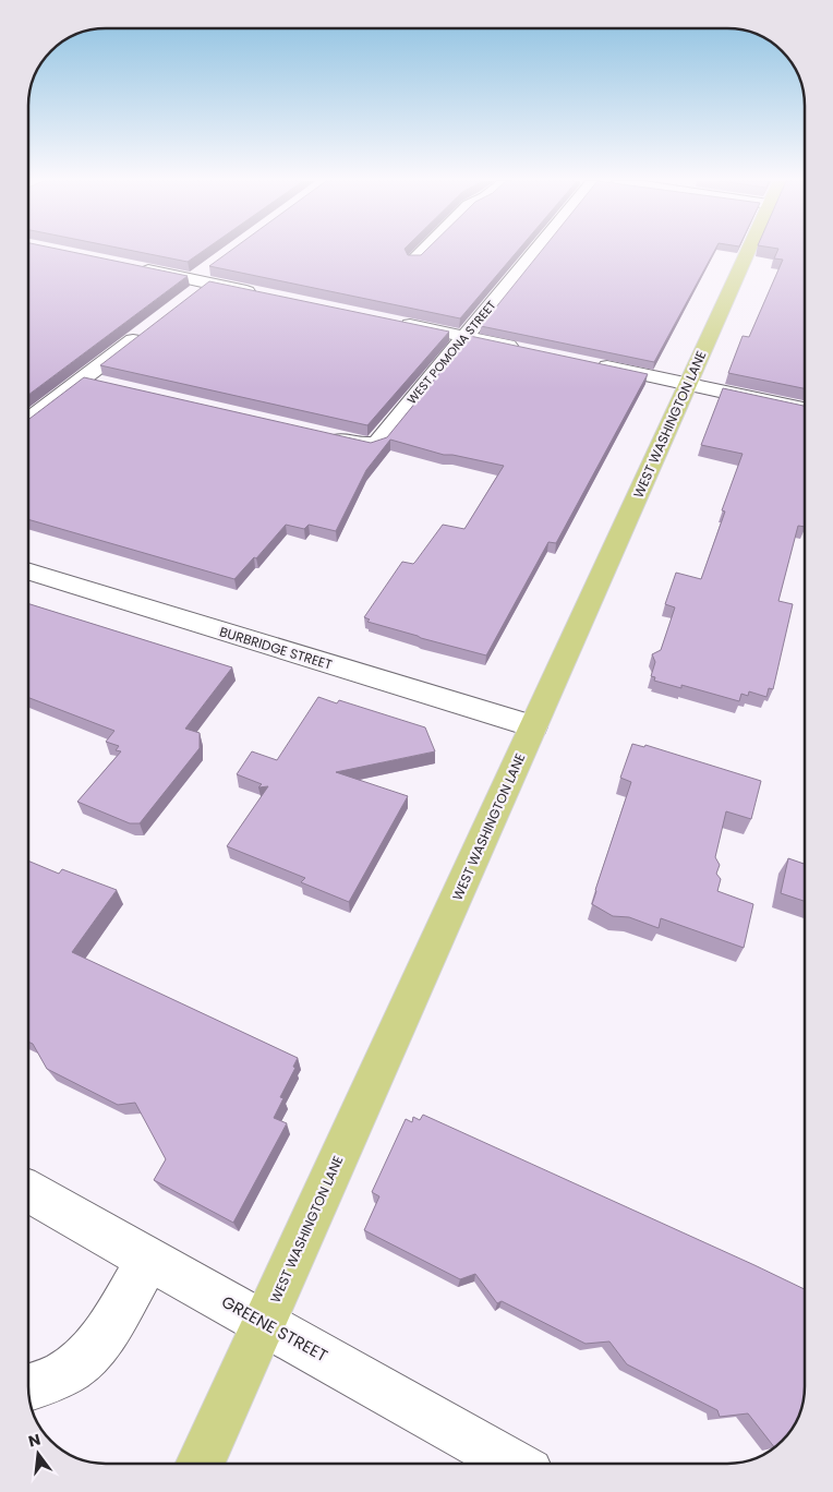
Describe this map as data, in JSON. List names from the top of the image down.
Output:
{
  "streets": {
    "main road": ["WEST WASHINGTON LANE"],
    "street": ["WEST POMONA STREET", "BURBRIDGE STREET", "GREENE STREET"]
  },
  "crossings": [
    ["WEST WASHINGTON LANE", "BURBRIDGE STREET"],
    ["WEST WASHINGTON LANE", "GREENE STREET"]
  ],
  "north": "top"
}
